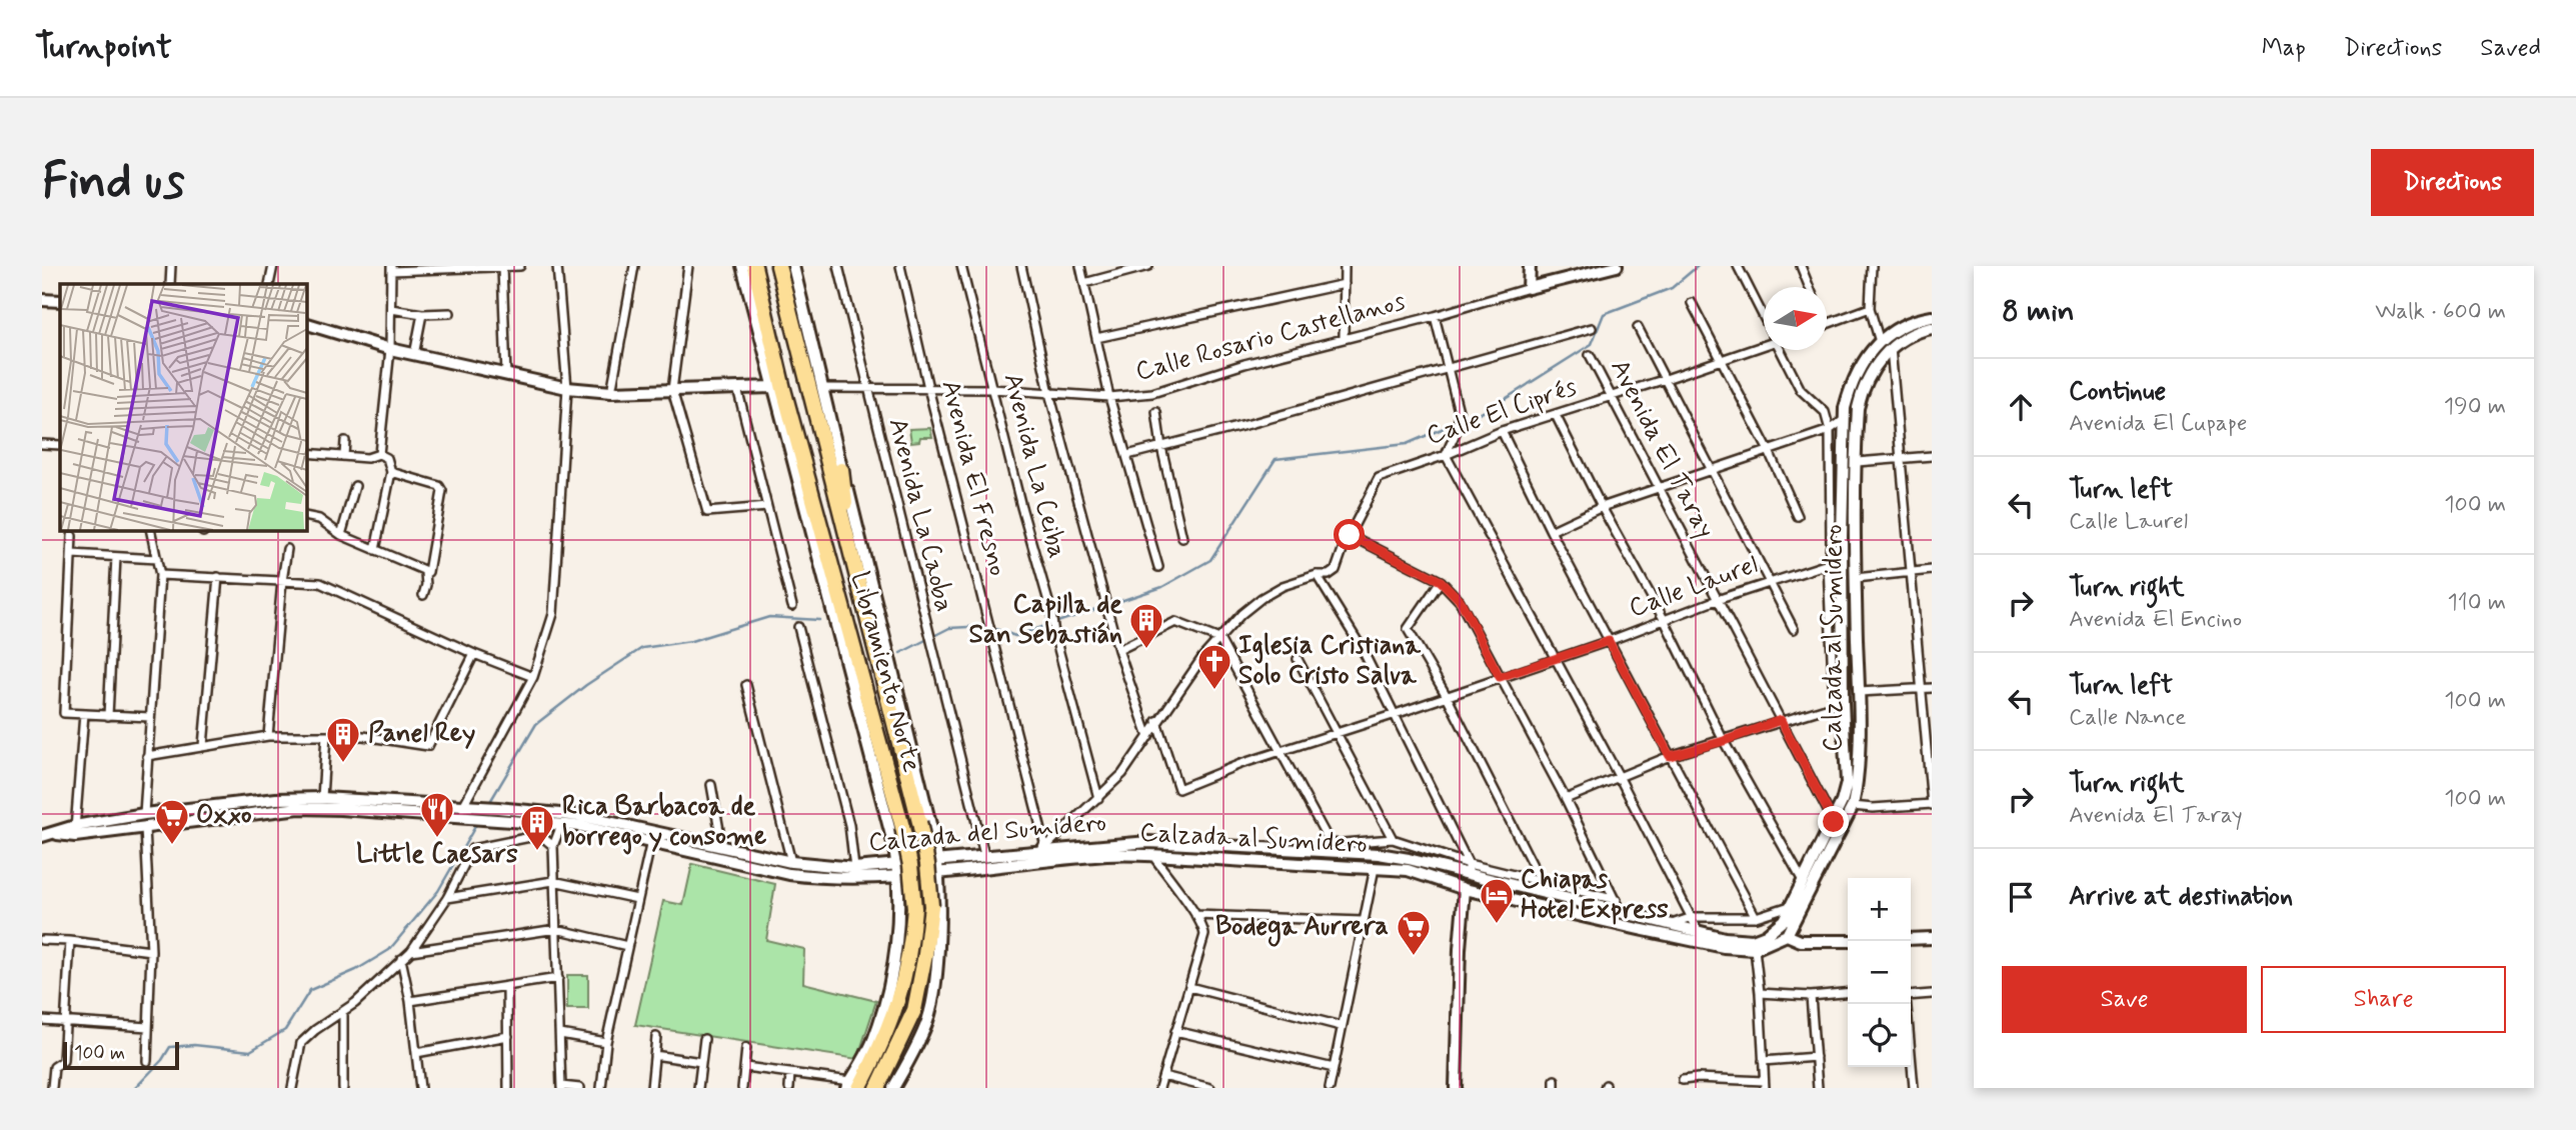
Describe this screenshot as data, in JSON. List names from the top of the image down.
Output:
{
  "streets": {
    "highway": ["Libramiento Norte"],
    "main road": ["Calzada al Sumidero", "Calzada del Sumidero"],
    "street": [
      "Calle Rosario Castellanos",
      "Calle El Ciprés",
      "Avenida El Taray",
      "Avenida La Ceiba",
      "Avenida El Fresno",
      "Avenida La Caoba",
      "Calle Laurel"
    ]
  },
  "crossings": [
    ["Calle Rosario Castellanos", "Avenida La Ceiba"],
    ["Calle Rosario Castellanos", "Avenida El Fresno"],
    ["Calle Rosario Castellanos", "Avenida La Caoba"],
    ["Calle El Ciprés", "Avenida El Taray"],
    ["Avenida El Taray", "Calle Laurel"],
    ["Avenida El Taray", "Calzada del Sumidero"],
    ["Avenida El Fresno", "Calzada al Sumidero"],
    ["Avenida El Fresno", "Calzada del Sumidero"],
    ["Avenida La Caoba", "Calzada del Sumidero"],
    ["Calzada al Sumidero", "Calzada del Sumidero"],
    ["Libramiento Norte", "Calzada del Sumidero"]
  ],
  "places": {
    "building": ["Capilla de San Sebastián", "Panel Rey", "Rica Barbacoa de borrego y consome"],
    "church": ["Iglesia Cristiana Solo Cristo Salva"],
    "restaurant": ["Little Caesars"],
    "supermarket": ["Oxxo", "Bodega Aurrera"],
    "hotel": ["Chiapas Hotel Express"]
  },
  "scale_bar": "100 m",
  "north": "right",
  "page": {
    "header": "Turnpoint",
    "nav": ["Map", "Directions", "Saved"],
    "buttons": [
      "Directions",
      ["Save", "Share"]
    ],
    "title": "Find us",
    "heading": ["8 min", "Walk · 600 m"],
    "list": [
      ["Continue", "Avenida El Cupape", "190 m"],
      ["Turn left", "Calle Laurel", "100 m"],
      ["Turn right", "Avenida El Encino", "110 m"],
      ["Turn left", "Calle Nance", "100 m"],
      ["Turn right", "Avenida El Taray", "100 m"],
      "Arrive at destination"
    ],
    "map_buttons": ["+", "−"],
    "scale": "100 m"
  }
}
